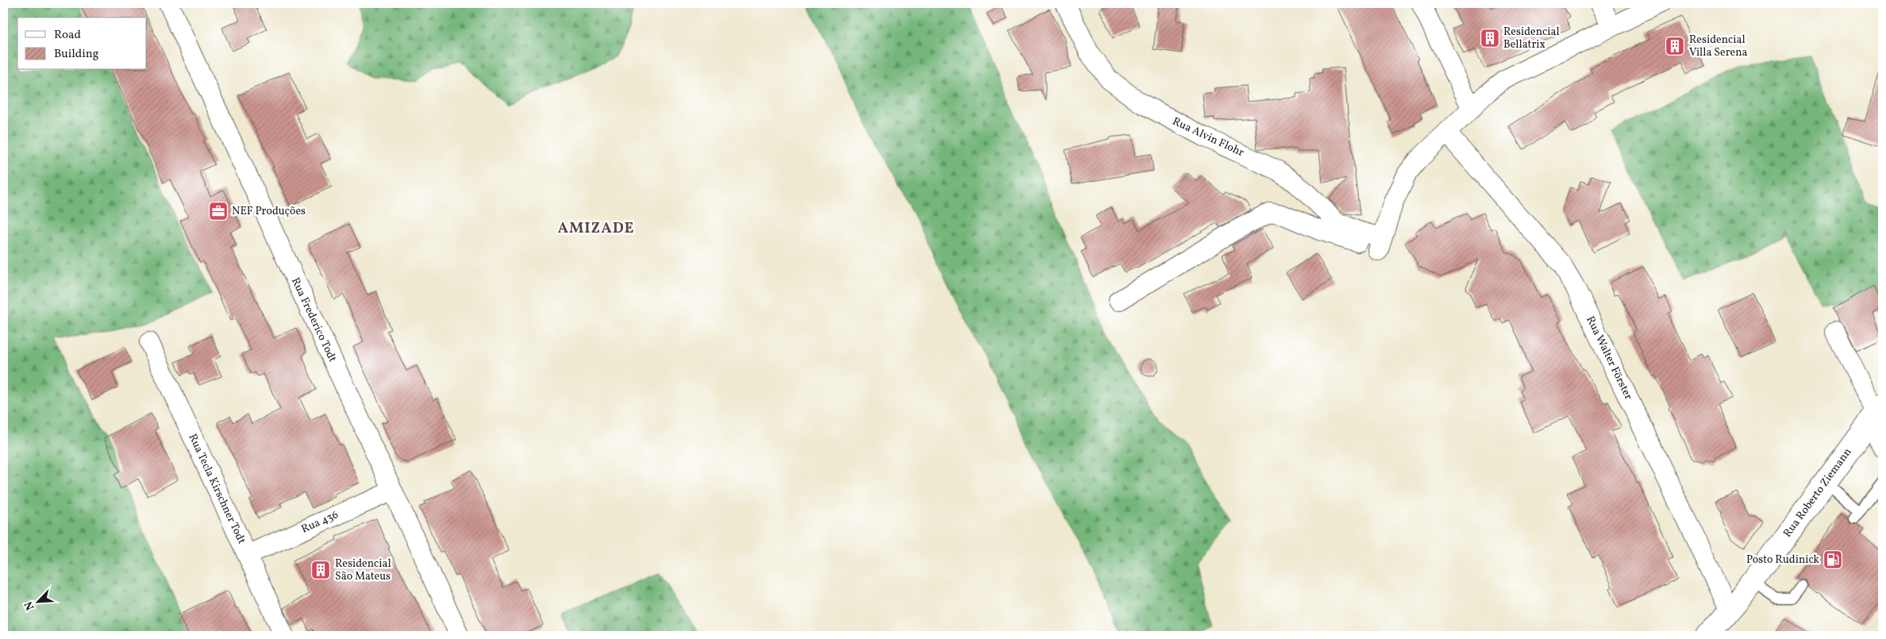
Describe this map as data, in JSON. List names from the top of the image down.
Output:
{
  "streets": {
    "main road": ["Rua Roberto Ziemann"],
    "street": [
      "Rua Alvin Flohr",
      "Rua Frederico Todt",
      "Rua Walter Förster",
      "Rua Tecla Kirschner Todt",
      "Rua 436"
    ]
  },
  "crossings": [
    ["Rua Frederico Todt", "Rua 436"],
    ["Rua Walter Förster", "Rua Roberto Ziemann"],
    ["Rua Tecla Kirschner Todt", "Rua 436"]
  ],
  "districts": ["AMIZADE"],
  "places": {
    "building": ["Residencial Bellatrix", "Residencial Villa Serena", "Residencial São Mateus"],
    "office": ["NEF Produções"],
    "fuel station": ["Posto Rudinick"]
  },
  "legend": ["Road", "Building"],
  "north": "bottom left"
}
